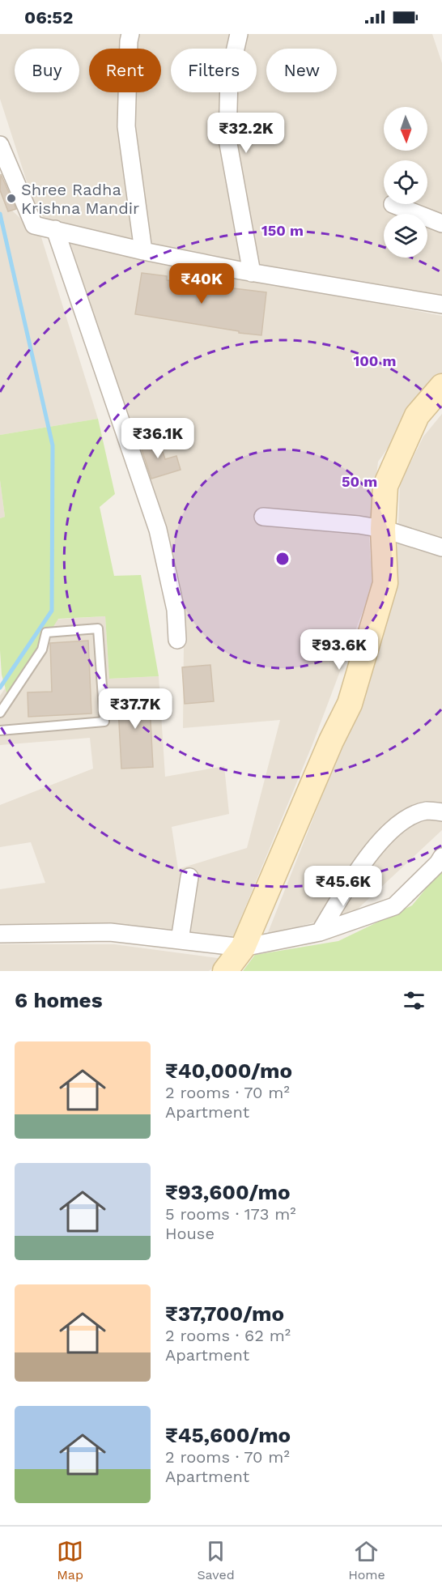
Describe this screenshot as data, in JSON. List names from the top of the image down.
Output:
{
  "places": ["Shree Radha Krishna Mandir"],
  "north": "bottom",
  "page": {
    "status": "06:52",
    "chip": [
      "Buy",
      "Rent",
      "Filters",
      "New"
    ],
    "price": [
      "₹32.2K",
      "₹40K",
      "₹36.1K",
      "₹93.6K",
      "₹37.7K",
      "₹45.6K"
    ],
    "heading": "6 homes",
    "list": [
      {
        "name": "₹40,000/mo",
        "note": "2 rooms · 70 m² · Apartment"
      },
      {
        "name": "₹93,600/mo",
        "note": "5 rooms · 173 m² · House"
      },
      {
        "name": "₹37,700/mo",
        "note": "2 rooms · 62 m² · Apartment"
      },
      {
        "name": "₹45,600/mo",
        "note": "2 rooms · 70 m² · Apartment"
      }
    ],
    "tabs": ["Map", "Saved", "Home"]
  },
  "rings": ["150 m", "100 m", "50 m"]
}
